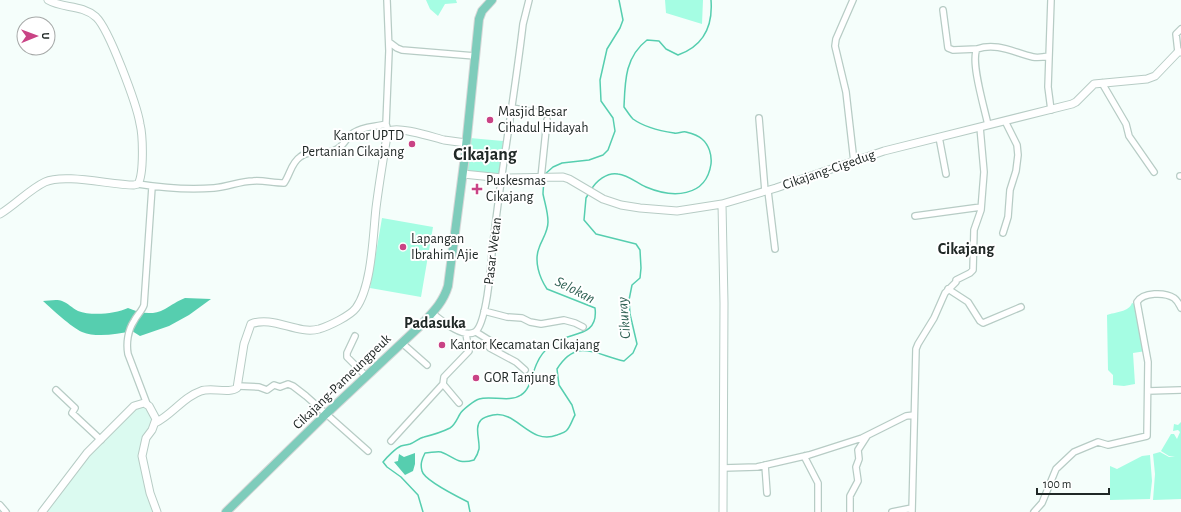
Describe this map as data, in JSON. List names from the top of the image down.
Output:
{
  "streets": {
    "main road": ["Cikajang-Pameungpeuk"],
    "street": ["Cikajang-Cigedug", "Pasar Wetan"]
  },
  "crossings": [
    ["Cikajang-Cigedug", "Pasar Wetan"],
    ["Cikajang-Cigedug", "Cikajang-Pameungpeuk"]
  ],
  "districts": ["Cikajang", "Cikajang", "Padasuka"],
  "water": ["Selokan", "Cikuray"],
  "places": {
    "other": [
      "Masjid Besar Cihadul Hidayah",
      "Kantor UPTD Pertanian Cikajang",
      "Lapangan Ibrahim Ajie",
      "Kantor Kecamatan Cikajang",
      "GOR Tanjung"
    ],
    "health": ["Puskesmas Cikajang"]
  },
  "scale_bar": "100 m",
  "north": "right"
}
